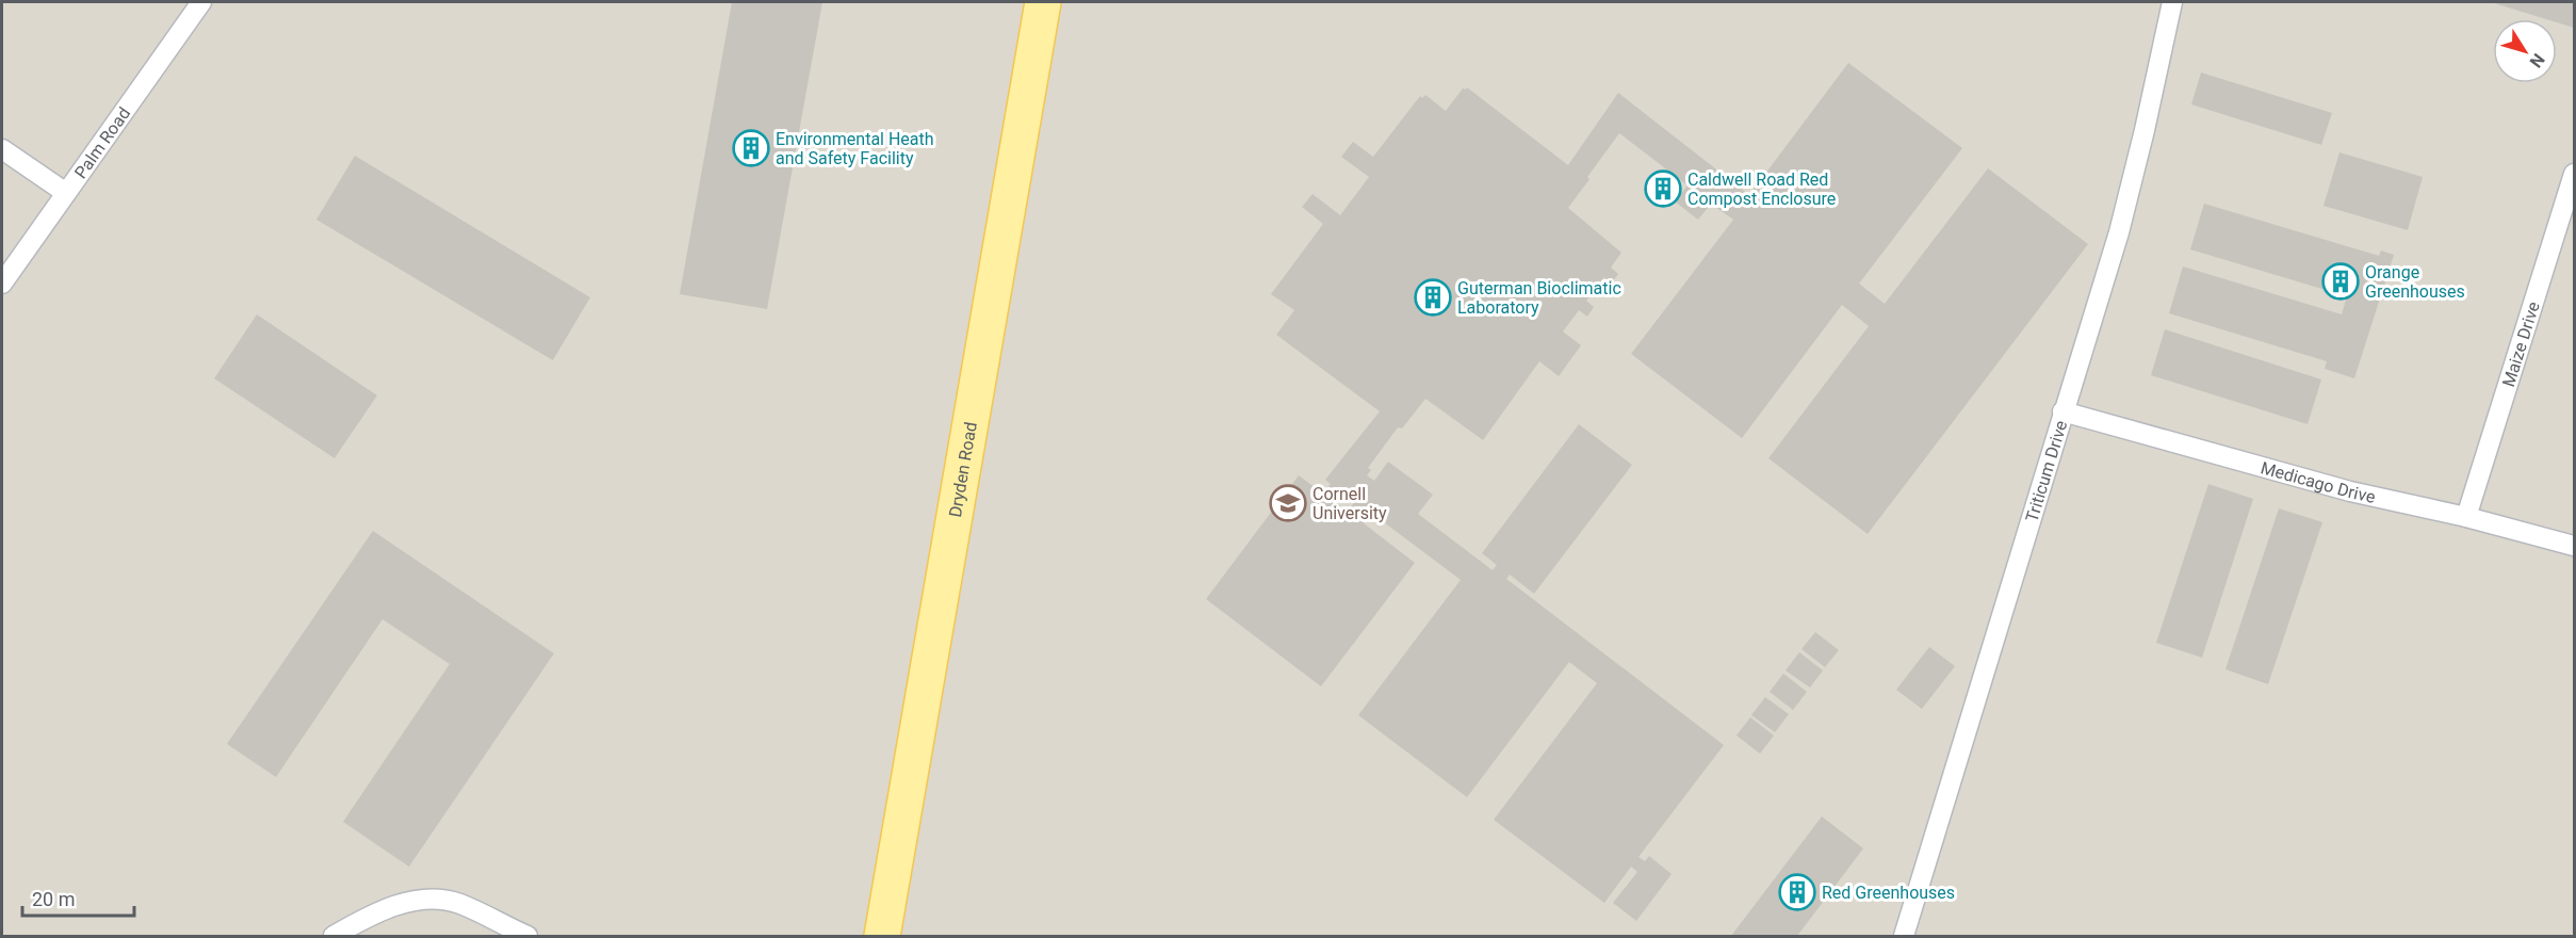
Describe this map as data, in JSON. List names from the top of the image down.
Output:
{
  "streets": {
    "main road": ["Dryden Road"],
    "lane": [
      "Palm Road",
      "Maize Drive",
      "Triticum Drive",
      "Medicago Drive"
    ]
  },
  "crossings": [
    ["Maize Drive", "Medicago Drive"],
    ["Triticum Drive", "Medicago Drive"]
  ],
  "places": {
    "building": [
      "Environmental Heath and Safety Facility",
      "Caldwell Road Red Compost Enclosure",
      "Orange Greenhouses",
      "Guterman Bioclimatic Laboratory",
      "Red Greenhouses"
    ],
    "school or university": ["Cornell University"]
  },
  "scale_bar": "20 m",
  "north": "bottom right"
}
